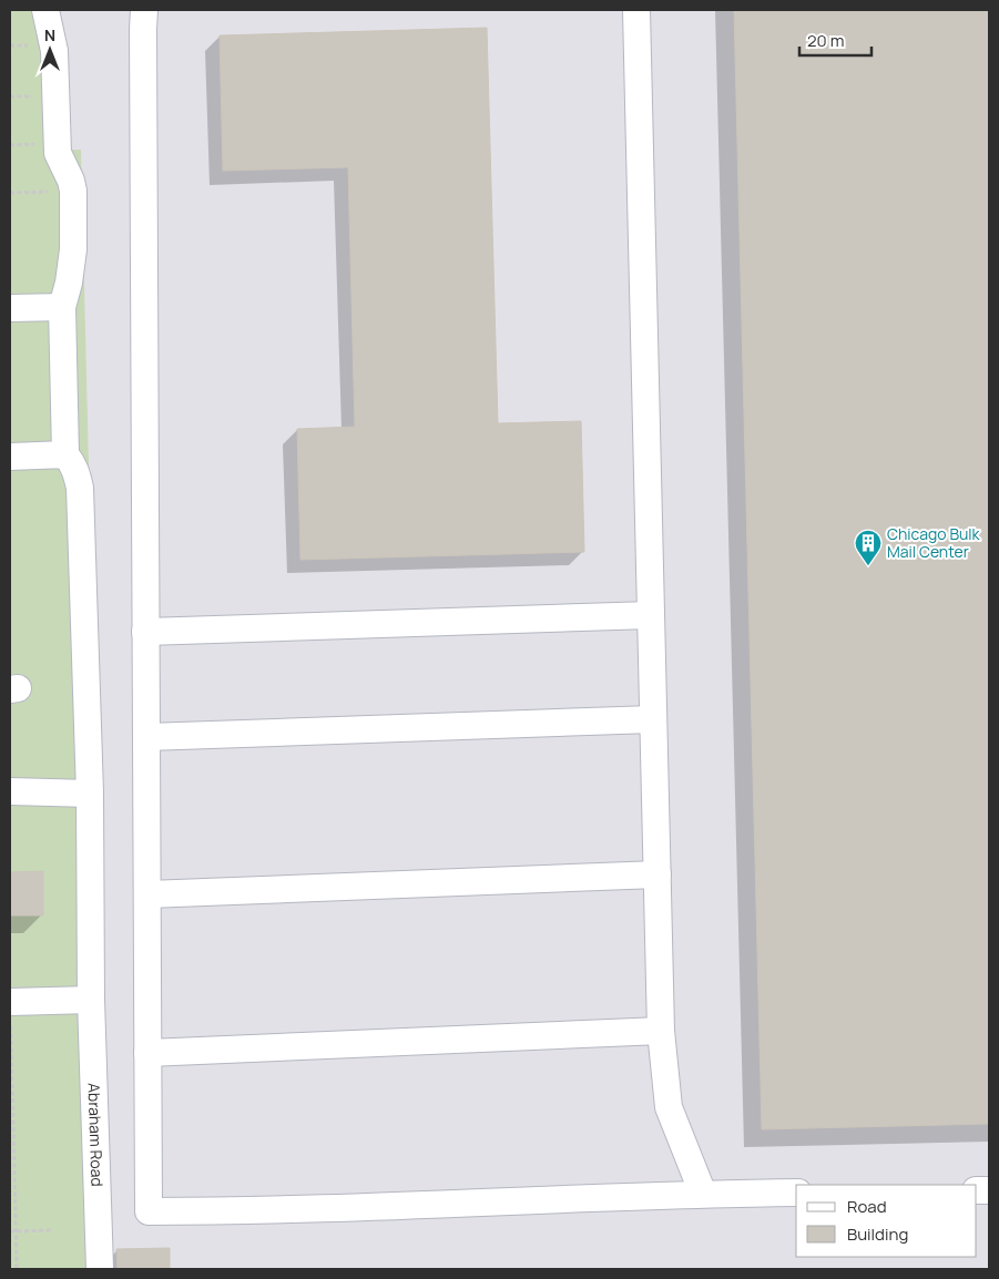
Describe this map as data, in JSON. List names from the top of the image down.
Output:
{
  "streets": {
    "lane": ["Abraham Road"]
  },
  "places": {
    "building": ["Chicago Bulk Mail Center"]
  },
  "legend": ["Road", "Building"],
  "scale_bar": "20 m",
  "north": "top"
}
